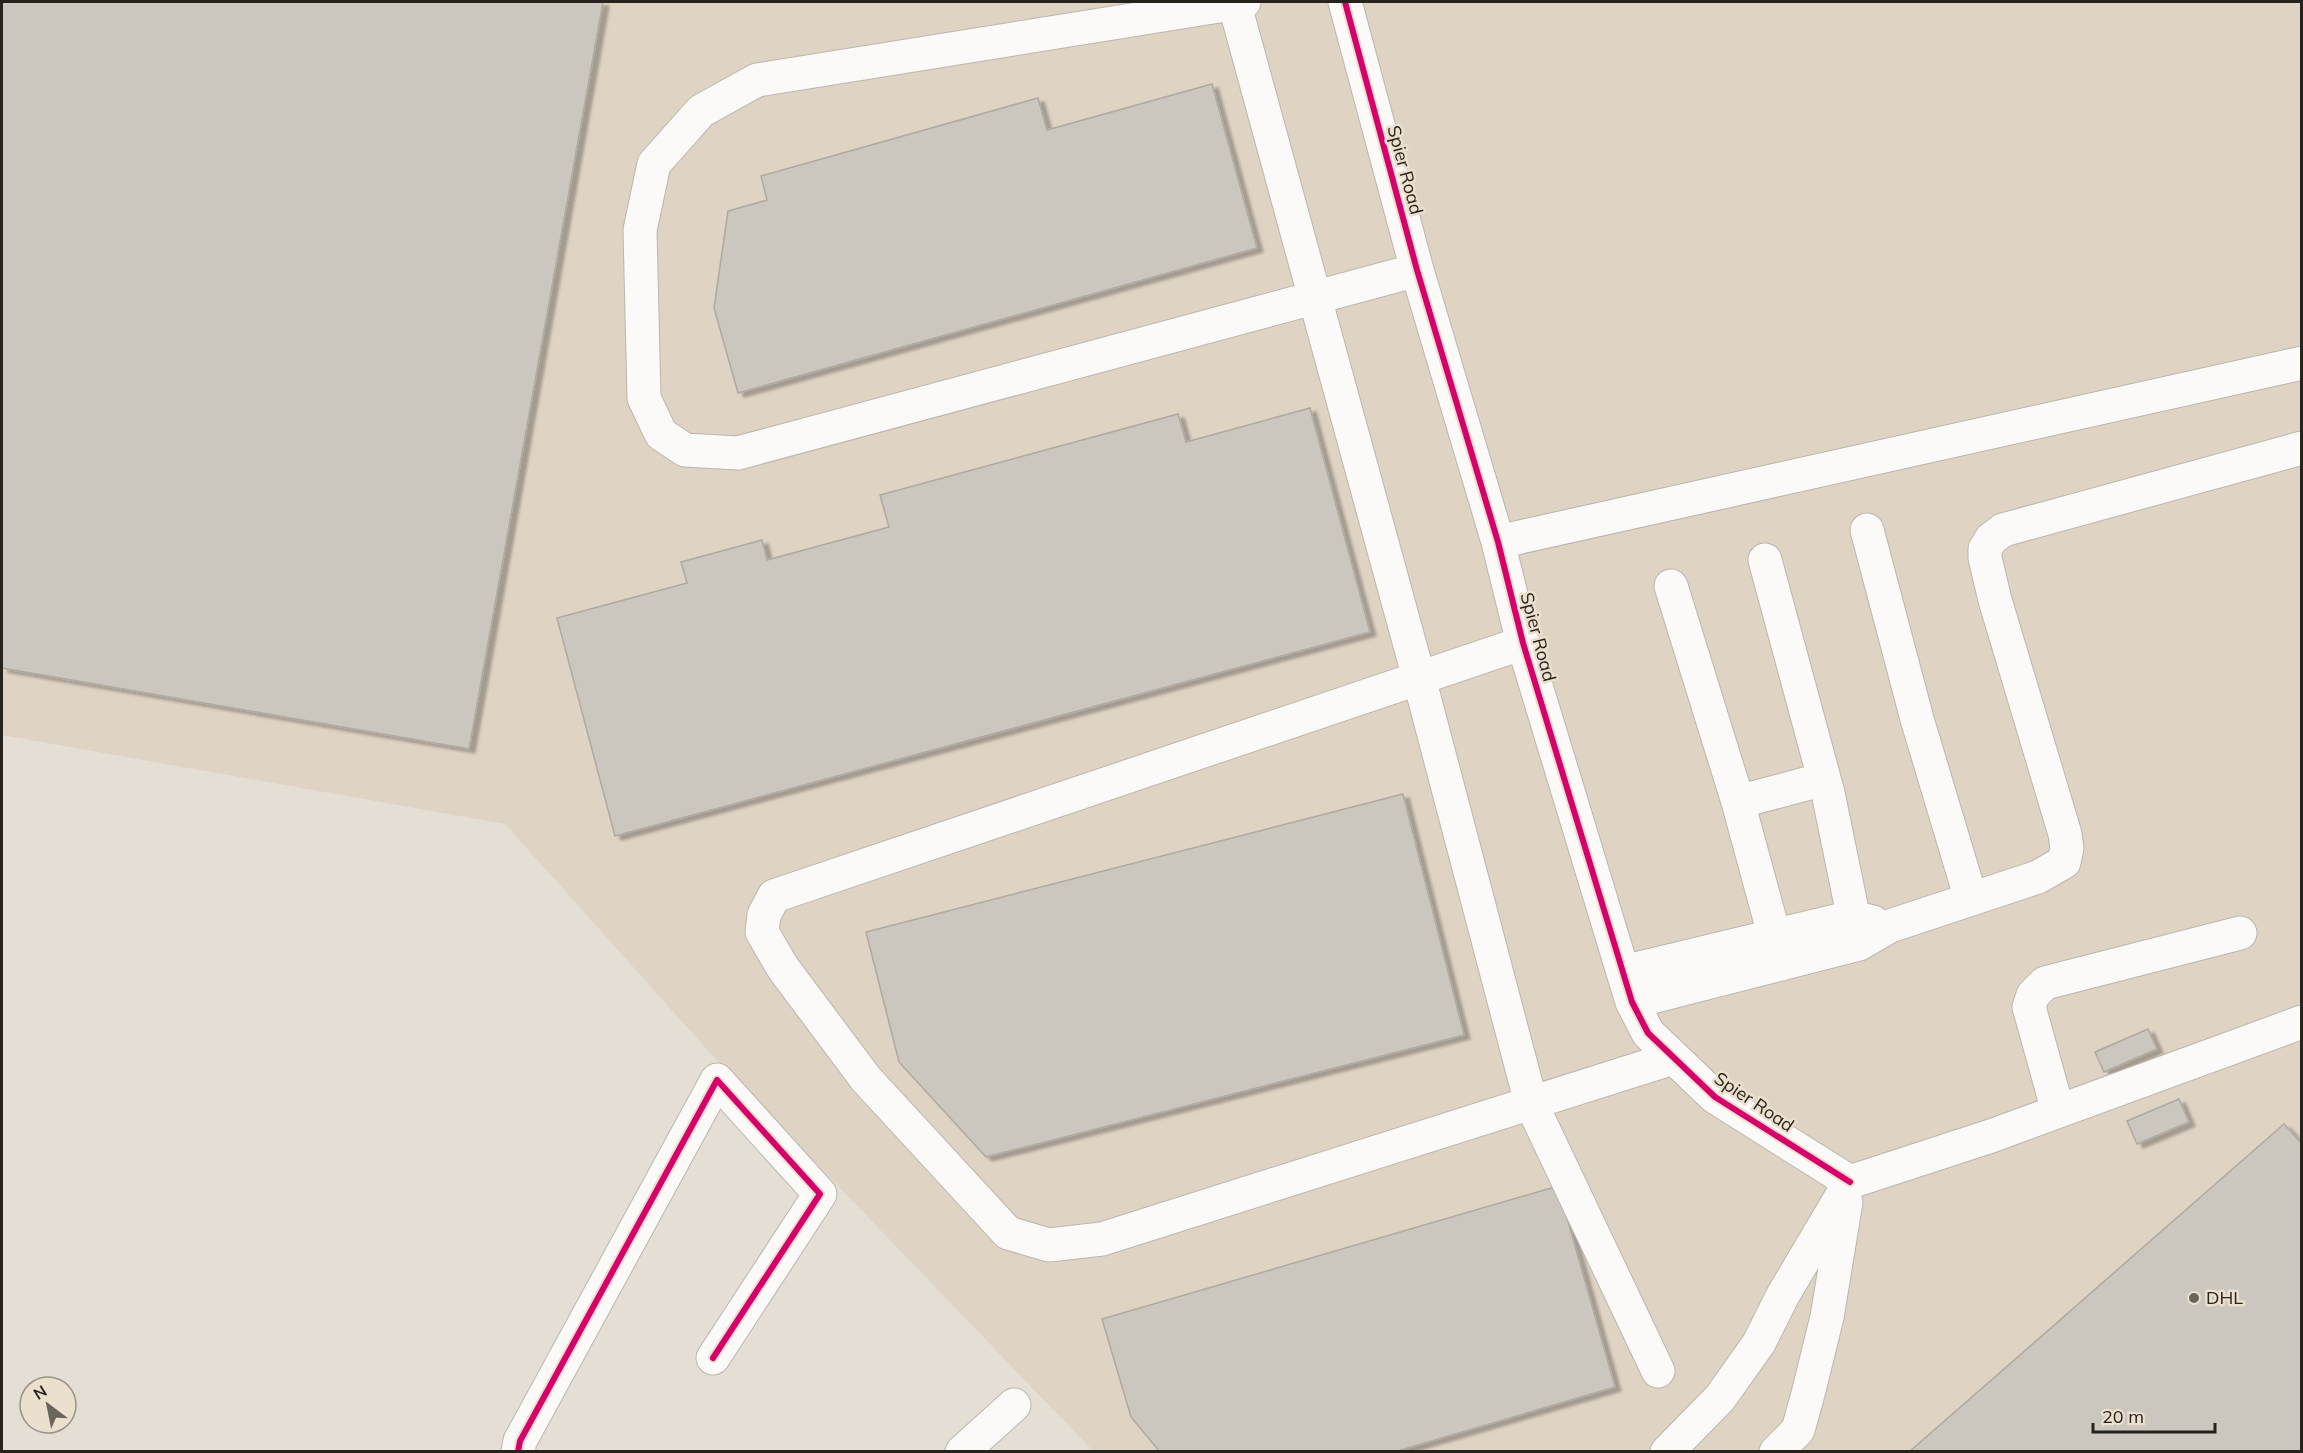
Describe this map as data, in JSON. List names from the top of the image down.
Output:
{
  "streets": {
    "street": ["Spier Road"]
  },
  "places": ["DHL"],
  "scale_bar": "20 m",
  "north": "top left"
}
